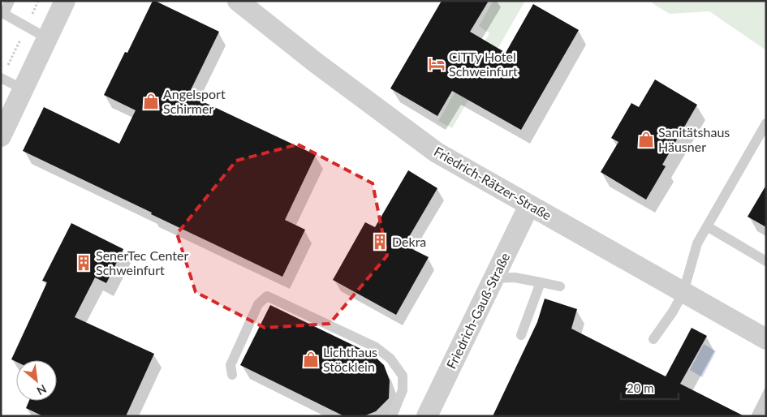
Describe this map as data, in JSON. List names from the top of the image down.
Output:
{
  "streets": {
    "street": ["Friedrich-Rätzer-Straße", "Friedrich-Gauß-Straße"]
  },
  "crossings": [
    ["Friedrich-Rätzer-Straße", "Friedrich-Gauß-Straße"]
  ],
  "places": {
    "hotel": ["CiTTy Hotel Schweinfurt"],
    "shop": ["Angelsport Schirmer", "Sanitätshaus Häusner", "Lichthaus Stöcklein"],
    "building": ["Dekra", "SenerTec Center Schweinfurt"]
  },
  "scale_bar": "20 m",
  "north": "bottom right"
}
